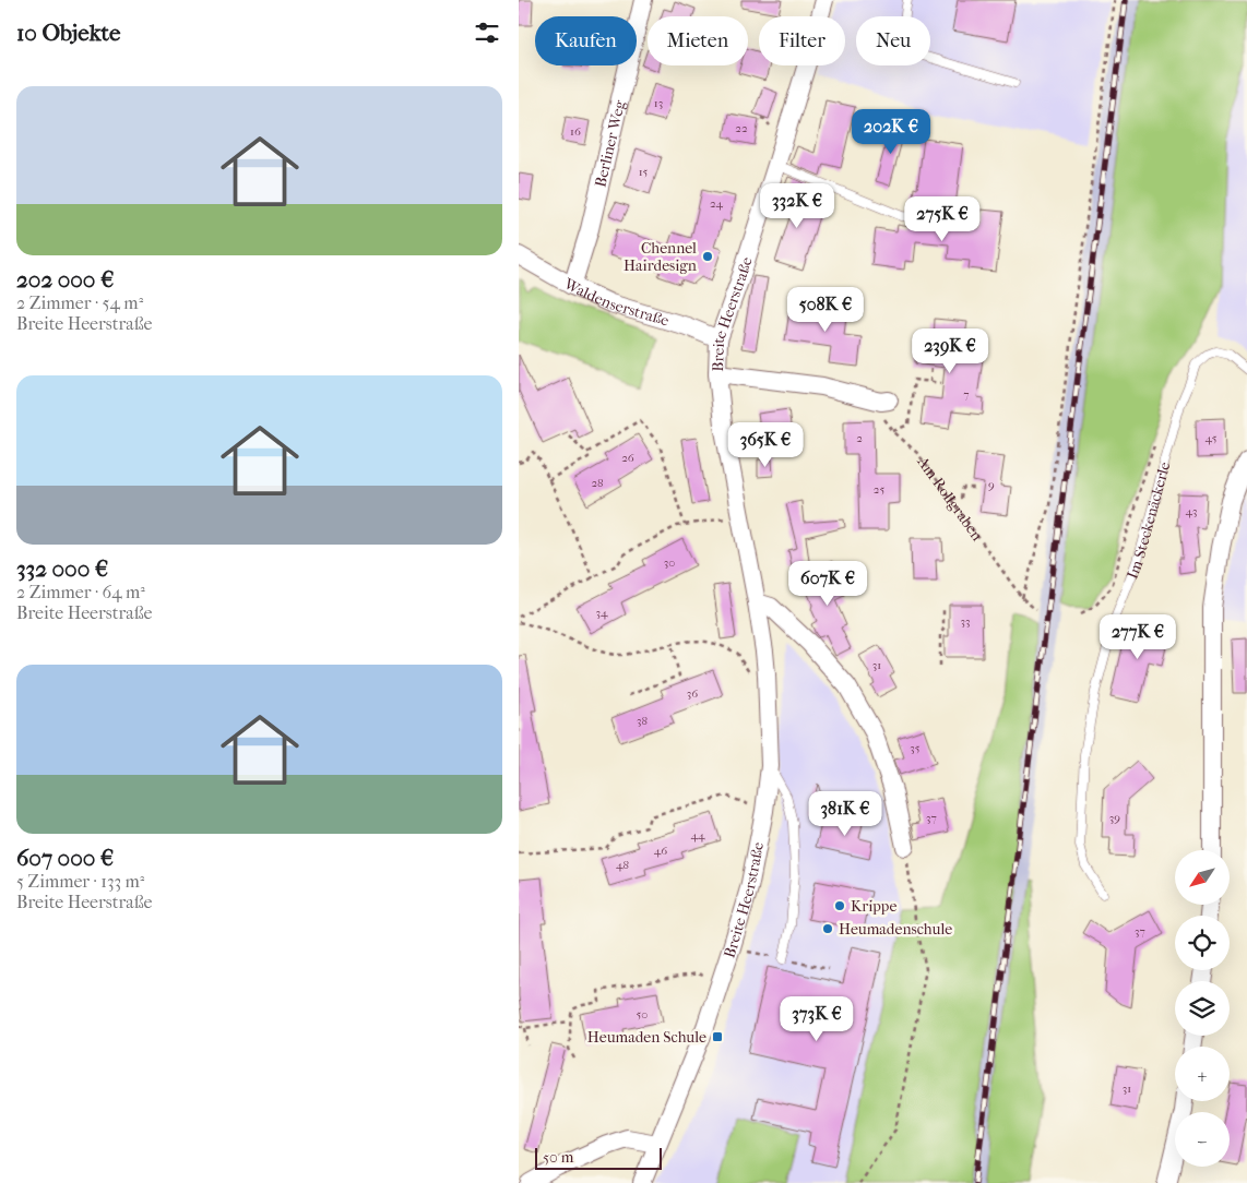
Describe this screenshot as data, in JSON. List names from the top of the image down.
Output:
{
  "streets": {
    "street": ["Berliner Weg", "Waldenserstraße", "Breite Heerstraße"],
    "lane": ["Im Steckenäckerle"],
    "path": ["Am Rollgraben"]
  },
  "crossings": [
    ["Berliner Weg", "Waldenserstraße"],
    ["Waldenserstraße", "Breite Heerstraße"]
  ],
  "places": {
    "other": ["Chennel Hairdesign", "Krippe", "Heumadenschule"],
    "transit": ["Heumaden Schule"]
  },
  "house_numbers": [
    "13",
    "22",
    "16",
    "15",
    "24",
    "7",
    "2",
    "45",
    "26",
    "28",
    "9",
    "25",
    "43",
    "30",
    "34",
    "33",
    "31",
    "36",
    "38",
    "35",
    "37",
    "39",
    "44",
    "46",
    "48",
    "37",
    "50",
    "31"
  ],
  "scale_bar": "50 m",
  "north": "bottom left",
  "page": {
    "heading": "10 Objekte",
    "chip": [
      "Kaufen",
      "Mieten",
      "Filter",
      "Neu"
    ],
    "list": [
      {
        "name": "202 000 €",
        "note": "2 Zimmer · 54 m² · Breite Heerstraße"
      },
      {
        "name": "332 000 €",
        "note": "2 Zimmer · 64 m² · Breite Heerstraße"
      },
      {
        "name": "607 000 €",
        "note": "5 Zimmer · 133 m² · Breite Heerstraße"
      }
    ],
    "price": [
      "202K €",
      "332K €",
      "275K €",
      "508K €",
      "239K €",
      "365K €",
      "607K €",
      "277K €",
      "381K €",
      "373K €"
    ],
    "map_buttons": ["+", "−"],
    "scale": "50 m"
  }
}
